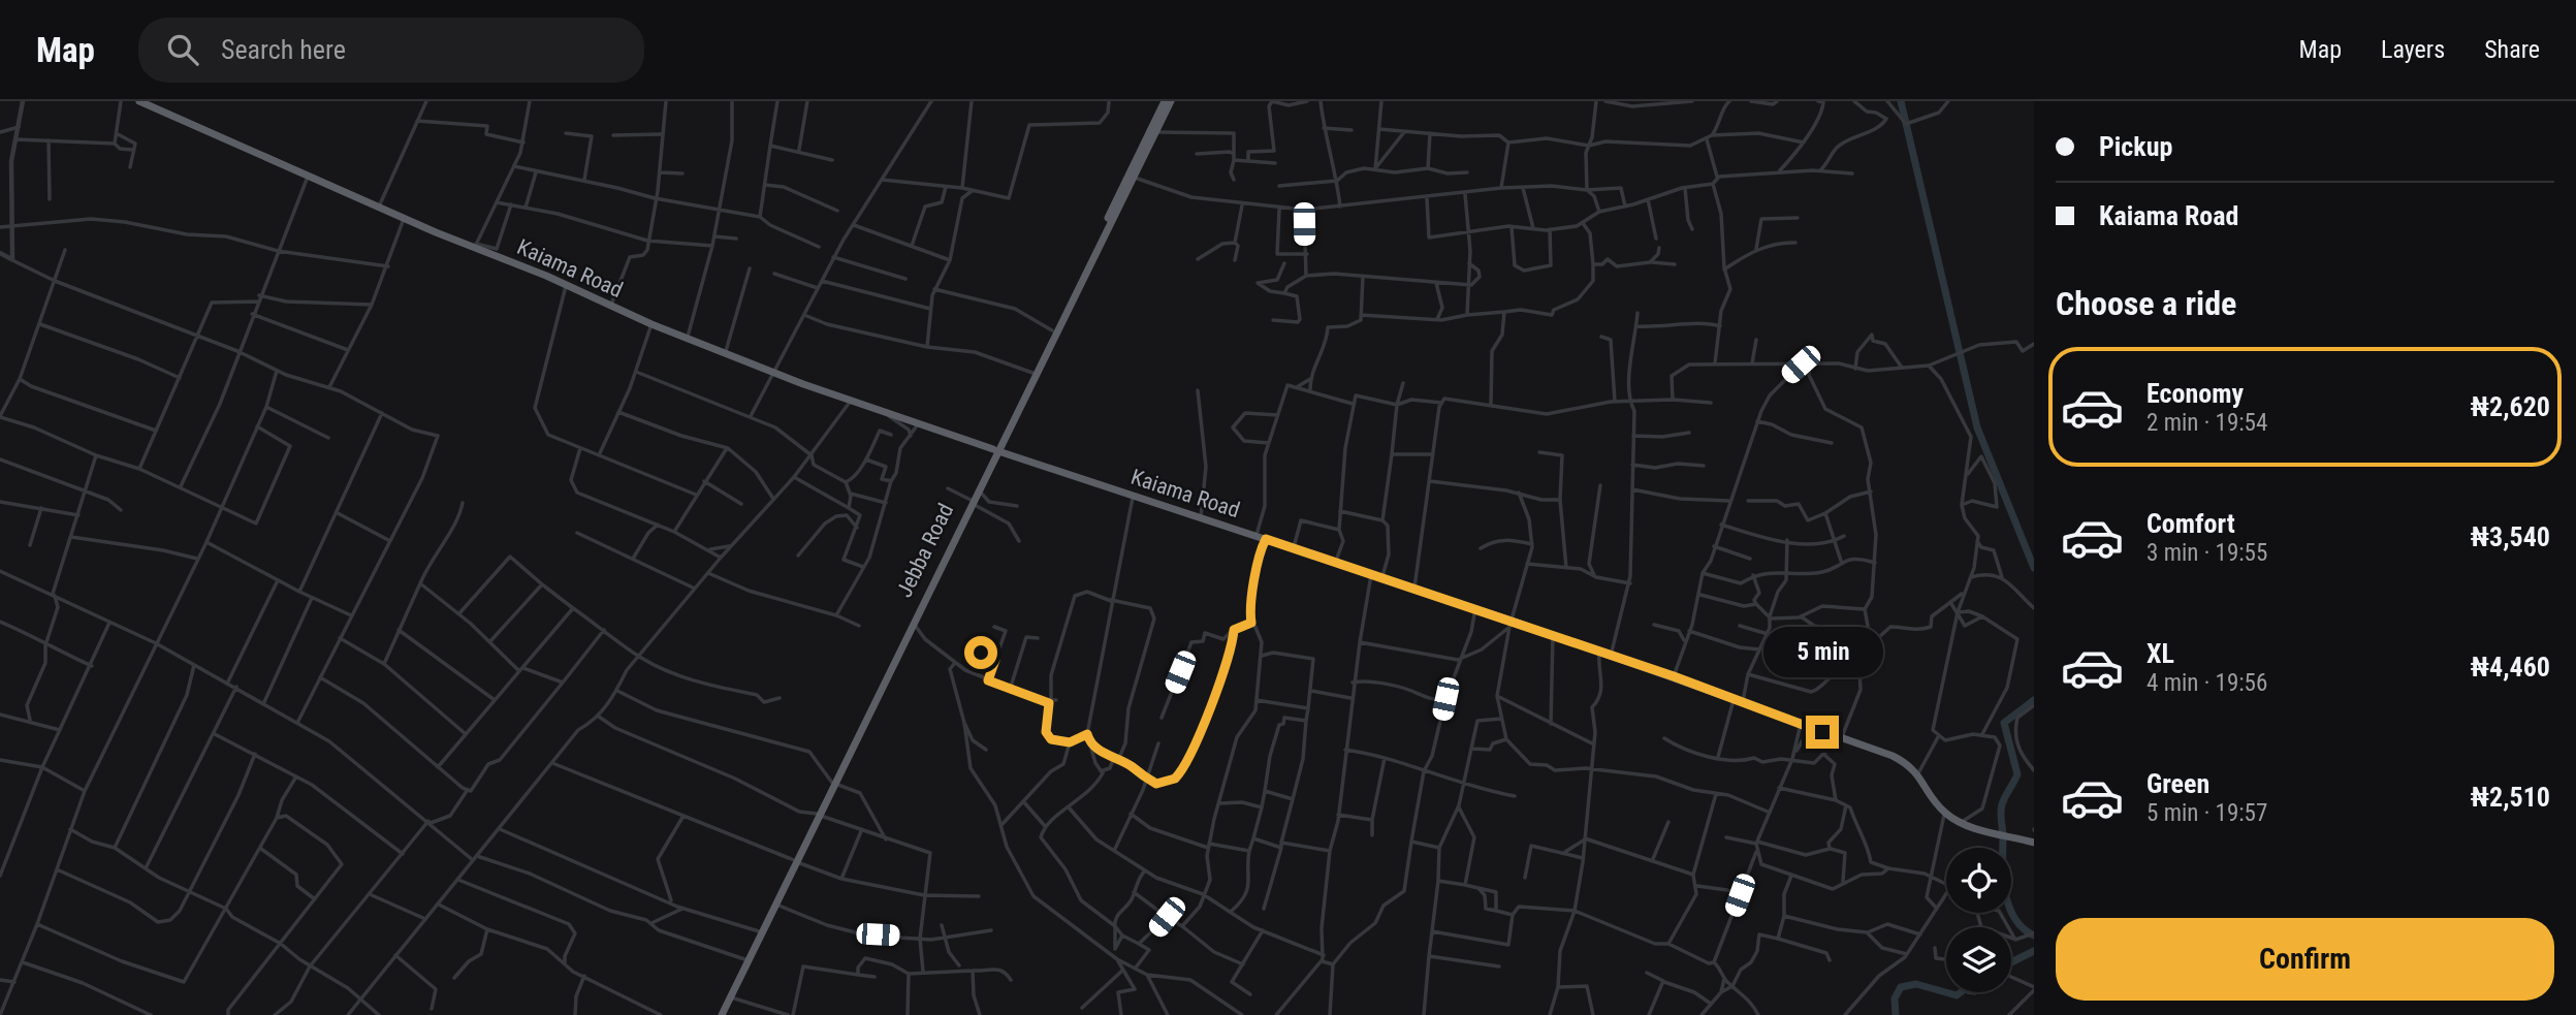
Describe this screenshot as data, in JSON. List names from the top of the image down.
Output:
{
  "streets": {
    "highway": ["Kaiama Road", "Jebba Road"]
  },
  "crossings": [
    ["Kaiama Road", "Jebba Road"]
  ],
  "page": {
    "header": "Map",
    "search": "Search here",
    "nav": ["Map", "Layers", "Share"],
    "banner": ["Pickup", "Kaiama Road"],
    "heading": "Choose a ride",
    "list": [
      {
        "name": "Economy",
        "note": "2 min · 19:54",
        "value": "₦2,620"
      },
      {
        "name": "Comfort",
        "note": "3 min · 19:55",
        "value": "₦3,540"
      },
      {
        "name": "XL",
        "note": "4 min · 19:56",
        "value": "₦4,460"
      },
      {
        "name": "Green",
        "note": "5 min · 19:57",
        "value": "₦2,510"
      }
    ],
    "bubble": "5 min",
    "buttons": "Confirm"
  }
}
